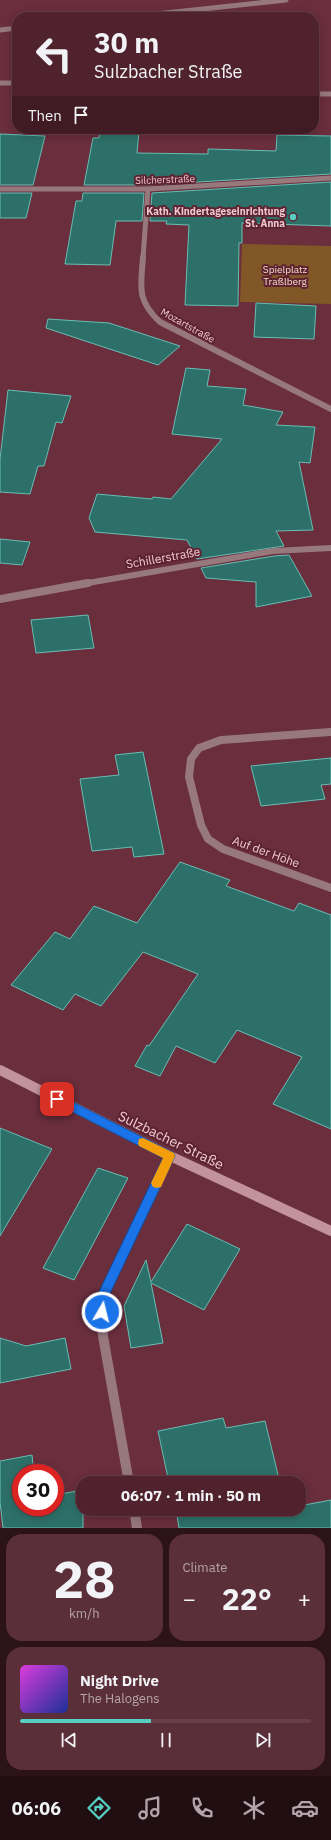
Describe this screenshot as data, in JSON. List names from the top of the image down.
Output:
{
  "streets": {
    "main road": ["Sulzbacher Straße"],
    "street": [
      "Silcherstraße",
      "Mozartstraße",
      "Schillerstraße",
      "Auf der Höhe"
    ]
  },
  "crossings": [
    ["Silcherstraße", "Mozartstraße"]
  ],
  "parks": ["Spielplatz Traßlberg"],
  "places": ["Kath. Kindertageseinrichtung St. Anna"],
  "page": {
    "turn": ["30 m", "Sulzbacher Straße"],
    "then": "Then",
    "limit": "30",
    "trip": "06:07 · 1 min · 50 m",
    "tile": [
      ["28", "km/h"],
      "Climate"
    ],
    "heat": ["−", "22°", "+"],
    "song": ["Night Drive", "The Halogens"],
    "tabs": "06:06"
  }
}
